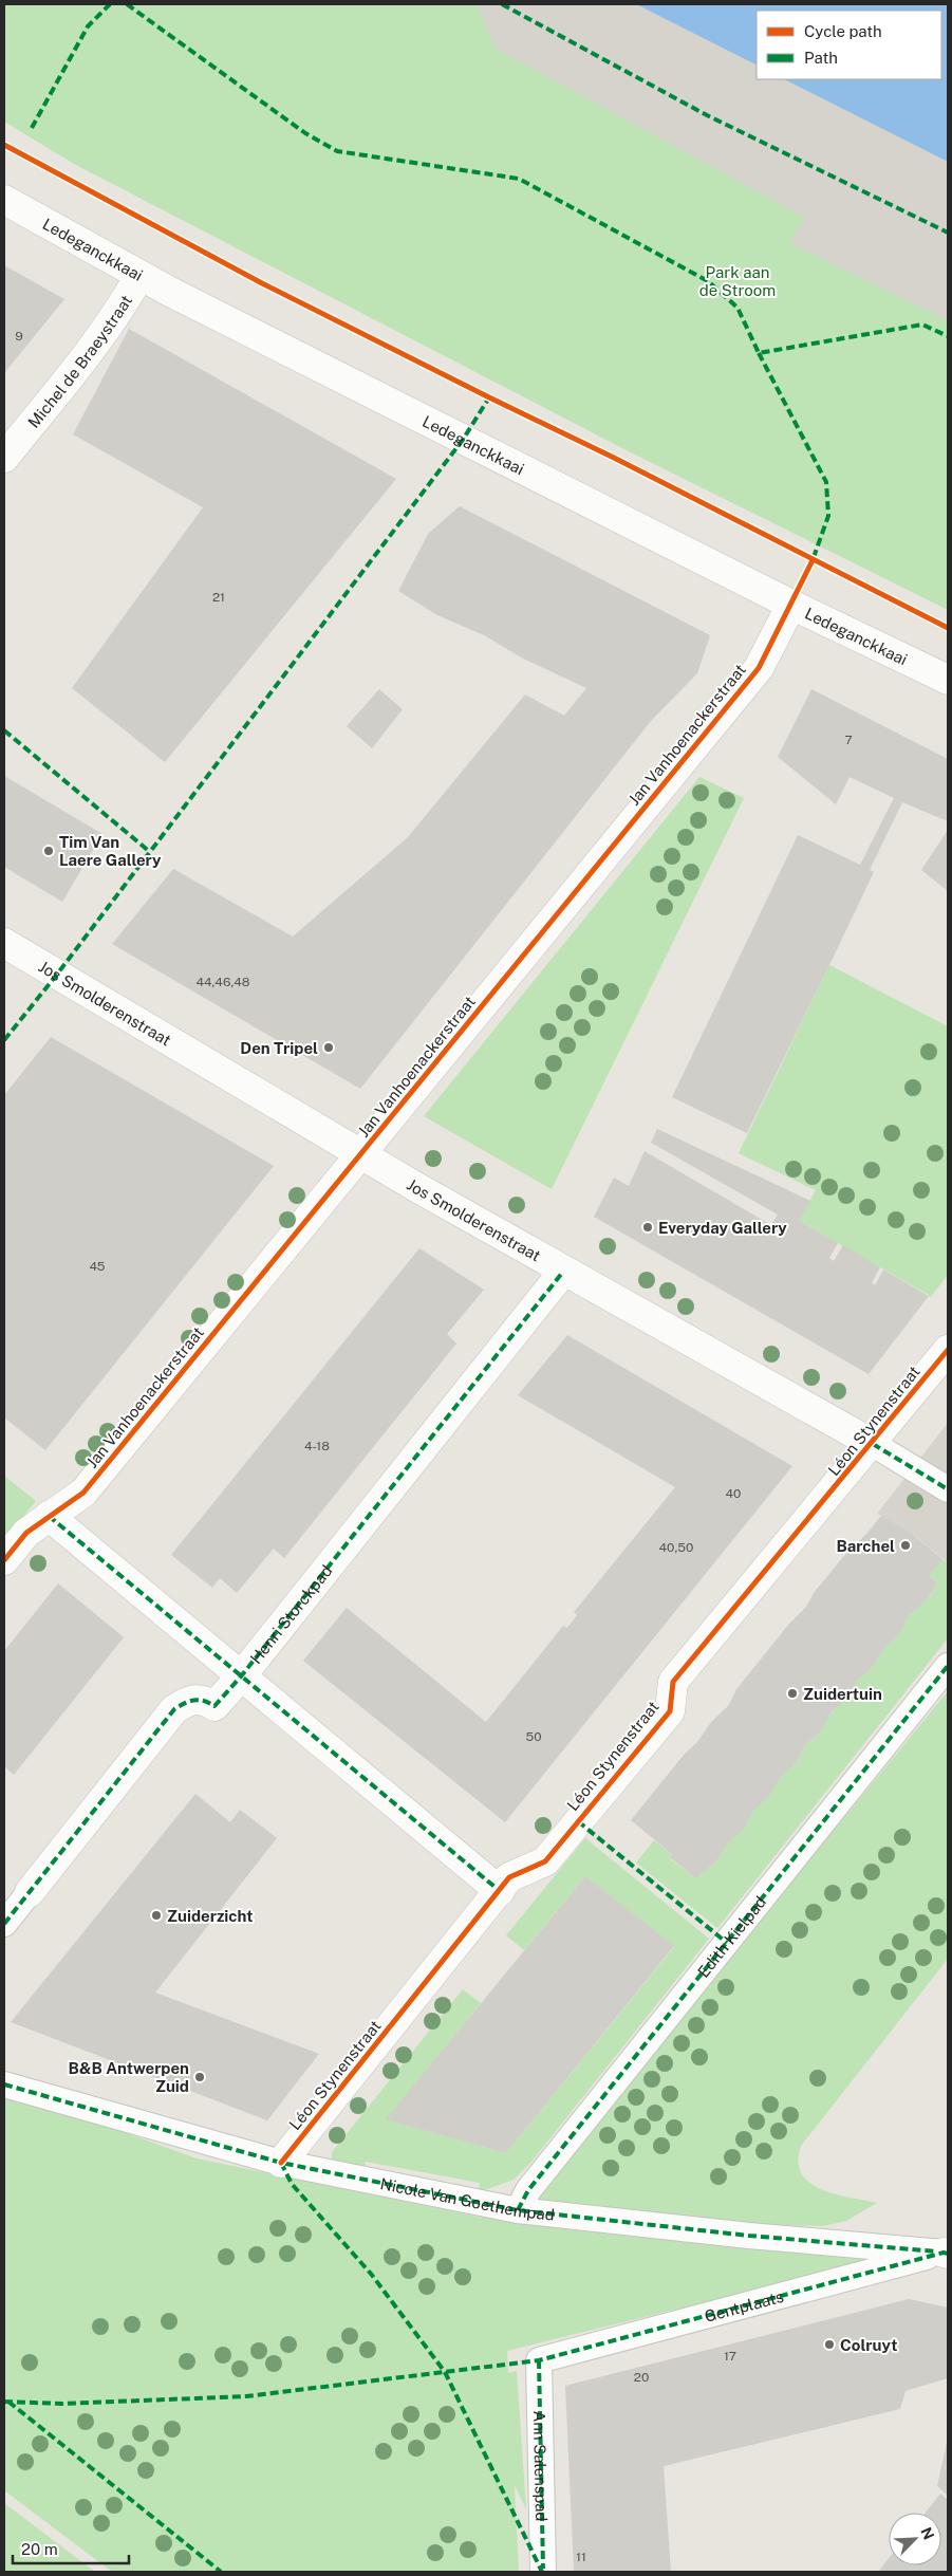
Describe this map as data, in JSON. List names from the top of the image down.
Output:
{
  "streets": {
    "street": [
      "Ledeganckkaai",
      "Michel de Braeystraat",
      "Jan Vanhoenackerstraat",
      "Jos Smolderenstraat",
      "Léon Stynenstraat",
      "Henri Storckpad",
      "Edith Kielpad",
      "Nicole Van Goethempad",
      "Gentplaats",
      "Ann Salenspad"
    ]
  },
  "crossings": [
    ["Ledeganckkaai", "Michel de Braeystraat"],
    ["Ledeganckkaai", "Jan Vanhoenackerstraat"],
    ["Jan Vanhoenackerstraat", "Jos Smolderenstraat"],
    ["Jos Smolderenstraat", "Léon Stynenstraat"],
    ["Jos Smolderenstraat", "Henri Storckpad"],
    ["Léon Stynenstraat", "Nicole Van Goethempad"],
    ["Edith Kielpad", "Nicole Van Goethempad"],
    ["Nicole Van Goethempad", "Gentplaats"],
    ["Gentplaats", "Ann Salenspad"]
  ],
  "parks": ["Park aan de Stroom"],
  "places": [
    "Tim Van Laere Gallery",
    "Den Tripel",
    "Everyday Gallery",
    "Barchel",
    "Zuidertuin",
    "Zuiderzicht",
    "B&B Antwerpen Zuid",
    "Colruyt"
  ],
  "house_numbers": [
    "9",
    "21",
    "7",
    "44,46,48",
    "45",
    "4-18",
    "40",
    "40,50",
    "50",
    "17",
    "20",
    "11"
  ],
  "legend": ["Cycle path", "Path"],
  "scale_bar": "20 m",
  "north": "top right"
}
